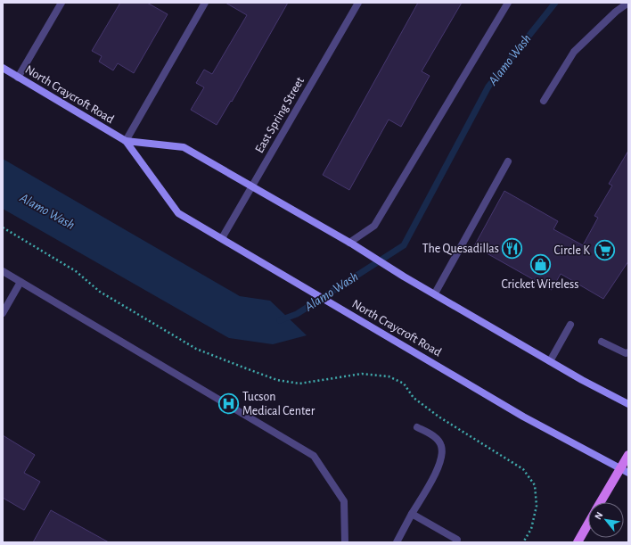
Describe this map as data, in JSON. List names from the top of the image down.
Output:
{
  "streets": {
    "main road": ["North Craycroft Road"],
    "street": ["East Spring Street"]
  },
  "crossings": [
    ["North Craycroft Road", "East Spring Street"]
  ],
  "water": ["Alamo Wash"],
  "places": {
    "restaurant": ["The Quesadillas"],
    "supermarket": ["Circle K"],
    "shop": ["Cricket Wireless"],
    "hospital": ["Tucson Medical Center"]
  },
  "north": "top left"
}
